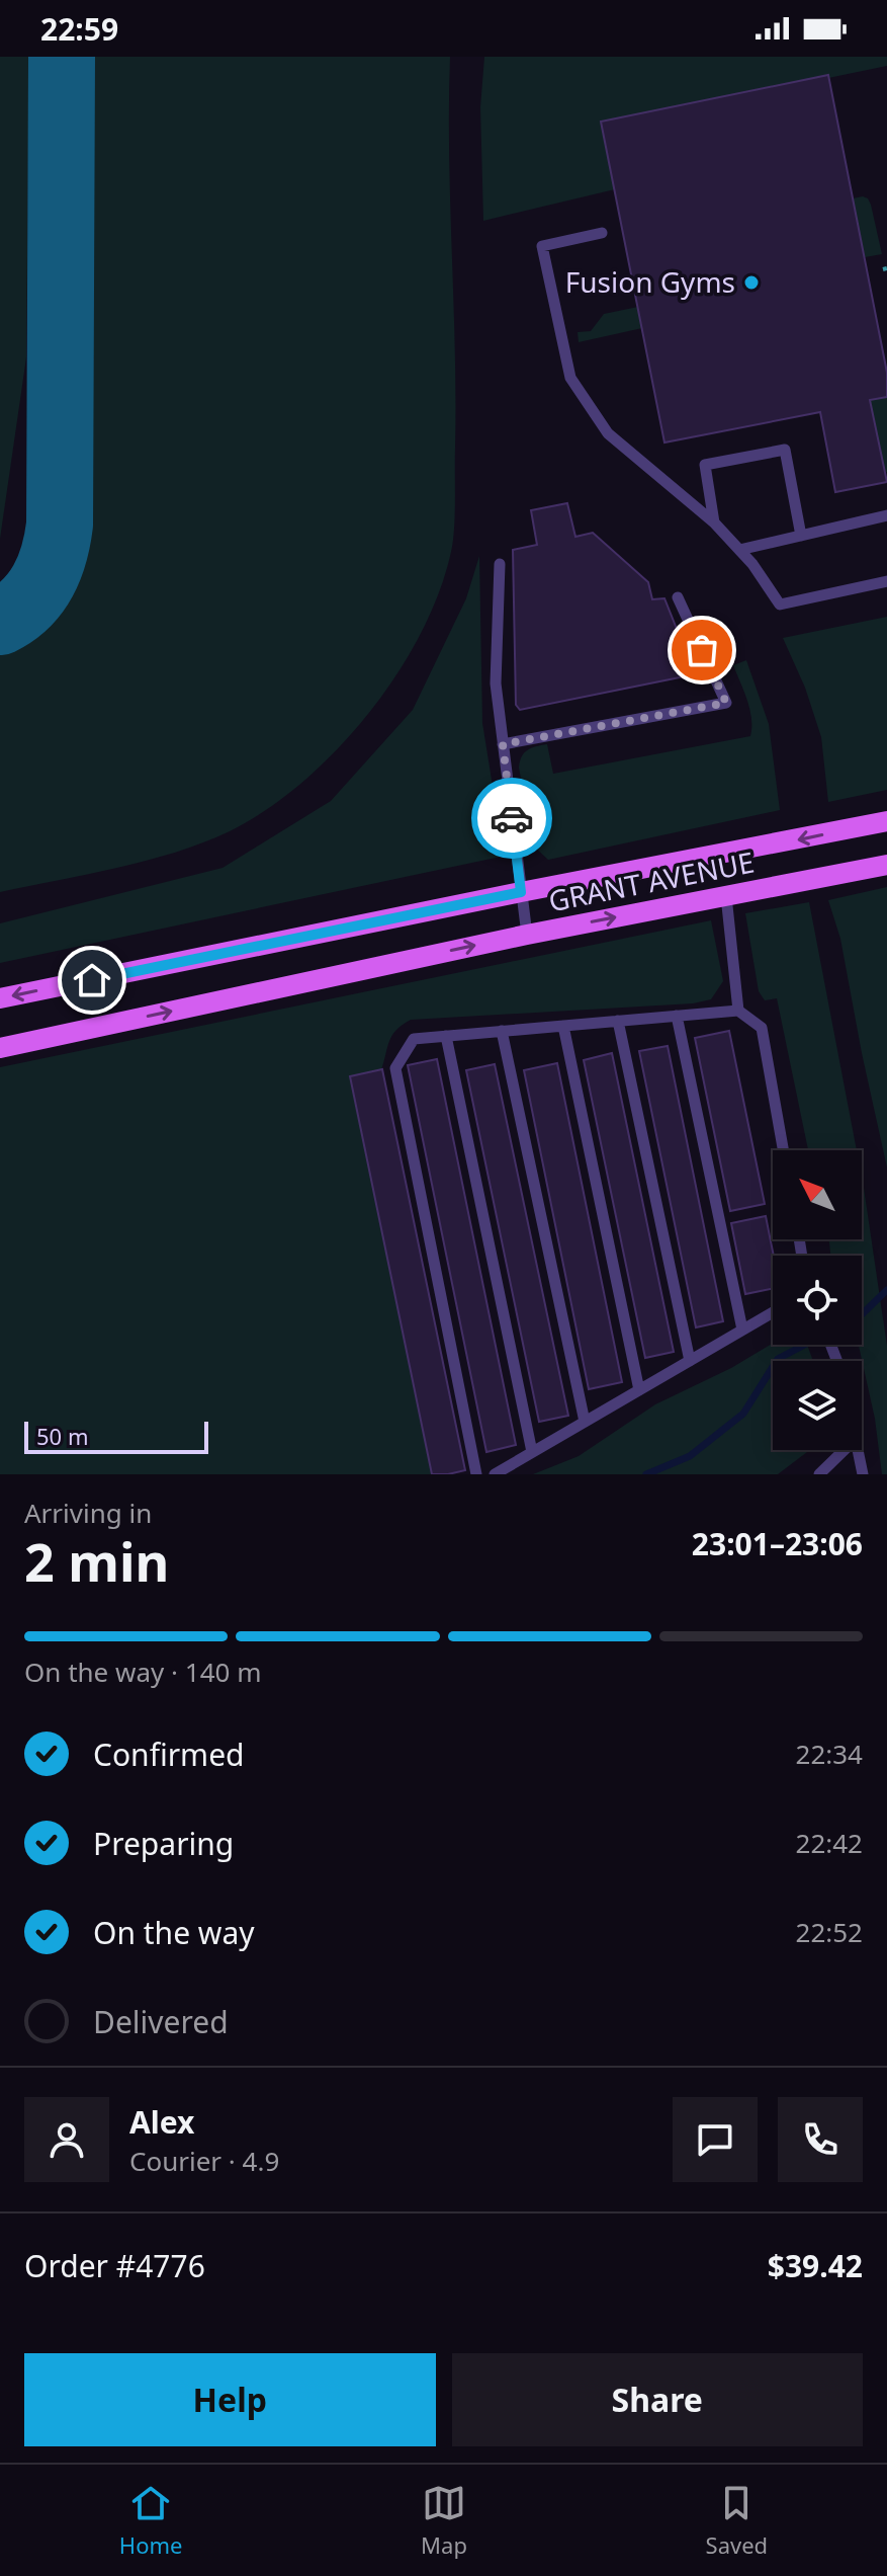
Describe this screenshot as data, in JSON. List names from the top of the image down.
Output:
{
  "streets": {
    "main road": ["GRANT AVENUE"]
  },
  "places": ["Fusion Gyms"],
  "scale_bar": "50 m",
  "north": "top left",
  "page": {
    "status": "22:59",
    "scale": "50 m",
    "heading": ["2 min", "Arriving in", "23:01–23:06"],
    "panel": [
      "Alex",
      "Courier · 4.9",
      "Order #4776",
      "$39.42"
    ],
    "bar": "On the way · 140 m",
    "list": [
      ["Confirmed", "22:34"],
      ["Preparing", "22:42"],
      ["On the way", "22:52"],
      "Delivered"
    ],
    "buttons": ["Help", "Share"],
    "tabs": ["Home", "Map", "Saved"]
  }
}
